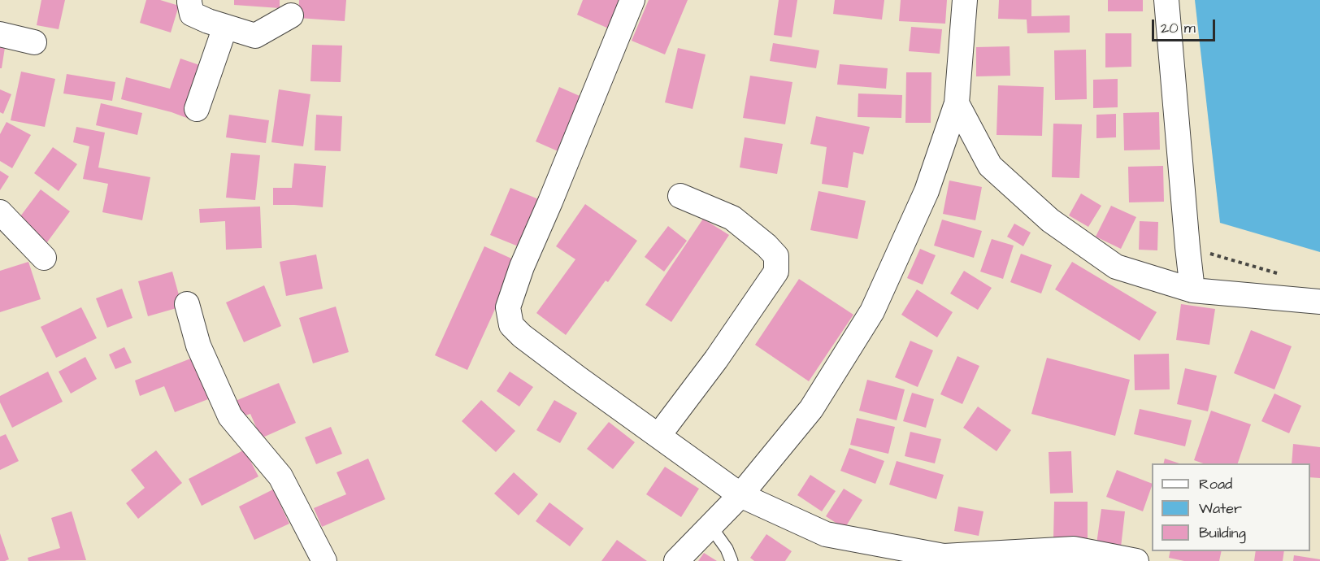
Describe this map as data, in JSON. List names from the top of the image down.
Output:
{
  "legend": ["Road", "Water", "Building"],
  "scale_bar": "20 m"
}
